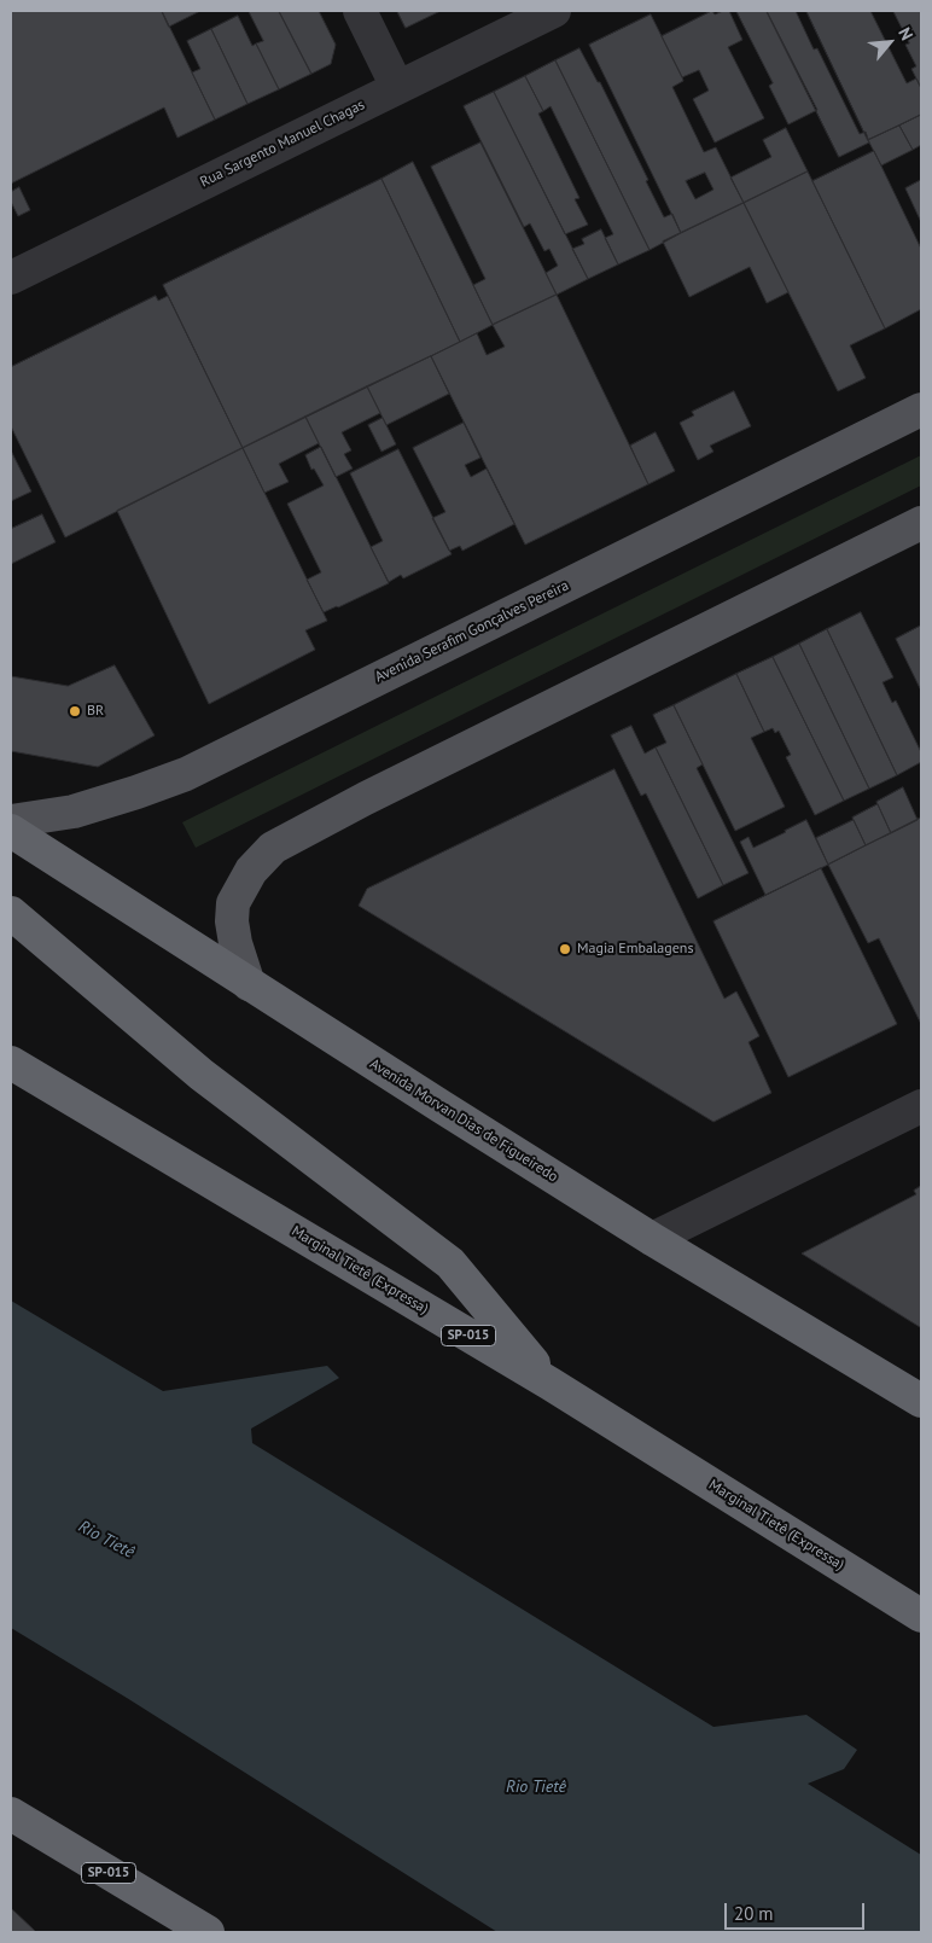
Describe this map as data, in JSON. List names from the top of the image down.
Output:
{
  "streets": {
    "highway": ["Avenida Morvan Dias de Figueiredo", "Marginal Tietê (Expressa)", "SP-015"],
    "main road": ["Avenida Serafim Gonçalves Pereira"],
    "street": ["Rua Sargento Manuel Chagas"]
  },
  "water": ["Rio Tietê"],
  "places": ["BR", "Magia Embalagens"],
  "scale_bar": "20 m",
  "north": "top right"
}
